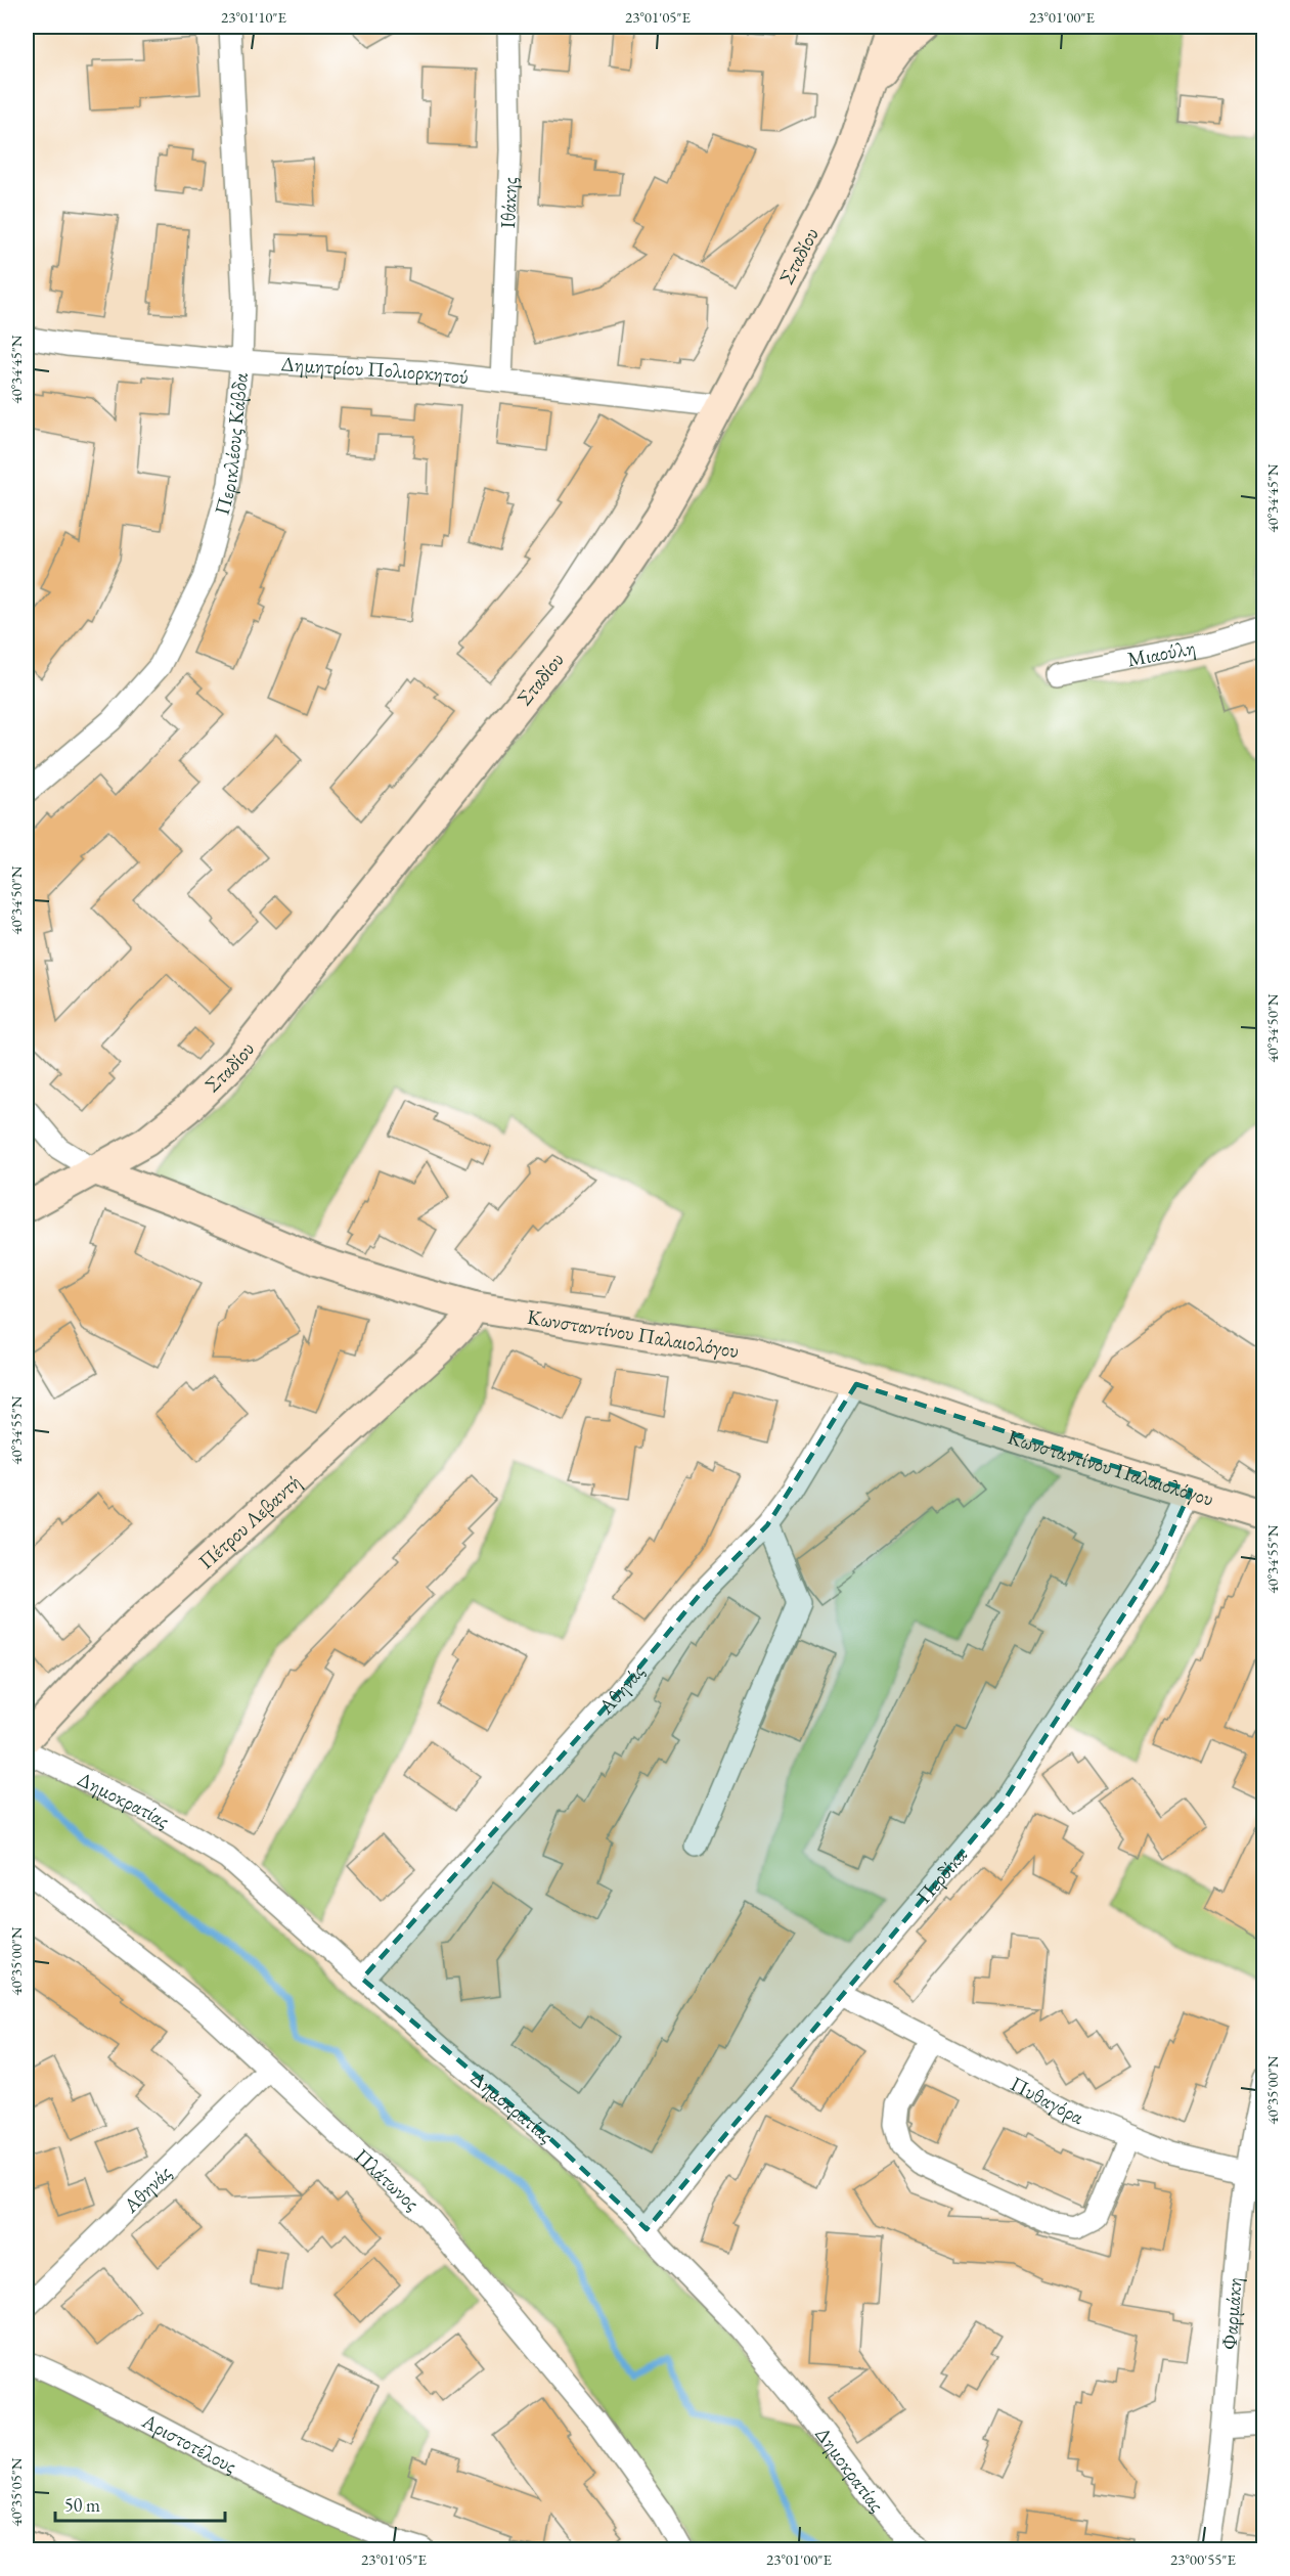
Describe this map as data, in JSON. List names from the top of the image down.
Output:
{
  "streets": {
    "street": [
      "Ιθάκης",
      "Σταδίου",
      "Δημητρίου Πολιορκητού",
      "Περικλέους Κάβδα",
      "Μιαούλη",
      "Κωνσταντίνου Παλαιολόγου",
      "Πέτρου Λεβαντή",
      "Αθηνάς",
      "Δημοκρατίας",
      "Περδίκα",
      "Πυθαγόρα",
      "Πλάτωνος",
      "Φαρμάκη",
      "Αριστοτέλους"
    ]
  },
  "crossings": [
    ["Ιθάκης", "Δημητρίου Πολιορκητού"],
    ["Σταδίου", "Δημητρίου Πολιορκητού"],
    ["Σταδίου", "Κωνσταντίνου Παλαιολόγου"],
    ["Δημητρίου Πολιορκητού", "Περικλέους Κάβδα"],
    ["Κωνσταντίνου Παλαιολόγου", "Πέτρου Λεβαντή"],
    ["Κωνσταντίνου Παλαιολόγου", "Αθηνάς"],
    ["Κωνσταντίνου Παλαιολόγου", "Περδίκα"],
    ["Αθηνάς", "Δημοκρατίας"],
    ["Αθηνάς", "Πλάτωνος"],
    ["Δημοκρατίας", "Περδίκα"],
    ["Περδίκα", "Πυθαγόρα"],
    ["Πυθαγόρα", "Φαρμάκη"]
  ],
  "scale_bar": "50 m",
  "coordinates": [
    "23°01'10\"E",
    "23°01'05\"E",
    "23°01'00\"E",
    "40°34'45\"N",
    "40°34'50\"N",
    "40°34'55\"N",
    "40°35'00\"N",
    "40°35'05\"N",
    "23°00'55\"E"
  ]
}
